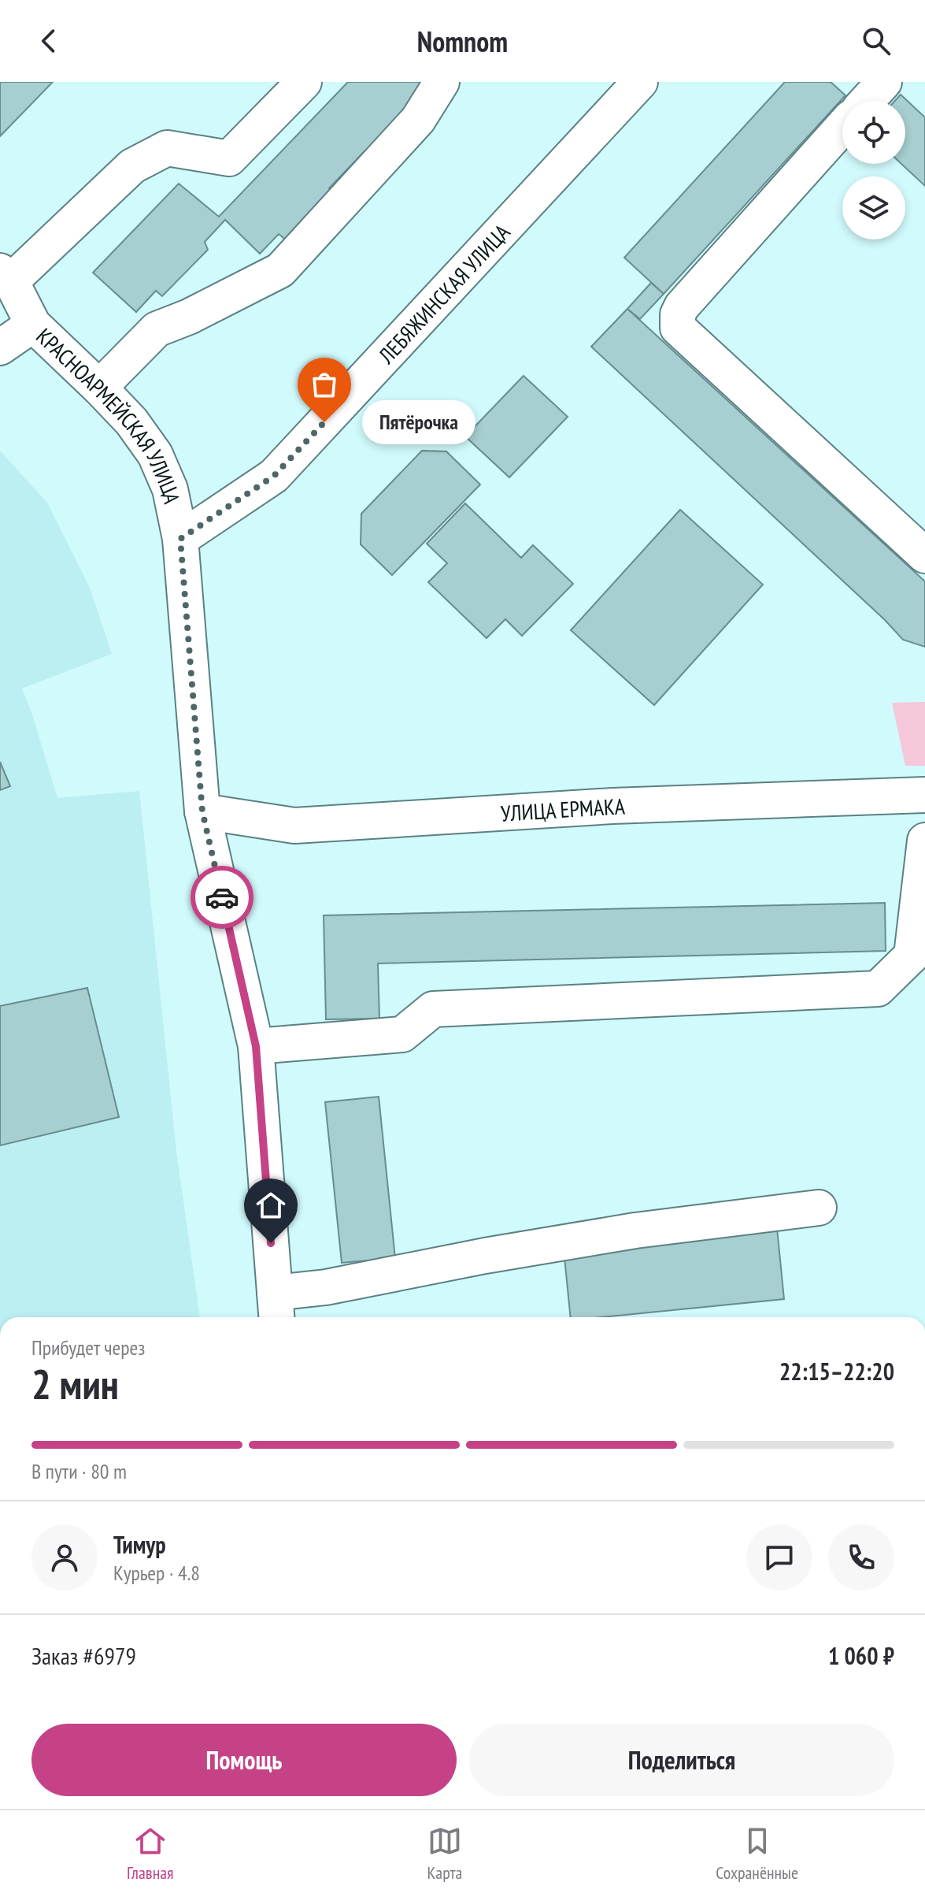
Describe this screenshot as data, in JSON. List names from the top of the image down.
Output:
{
  "streets": {
    "street": ["ЛЕБЯЖИНСКАЯ УЛИЦА", "КРАСНОАРМЕЙСКАЯ УЛИЦА", "УЛИЦА ЕРМАКА"]
  },
  "crossings": [
    ["ЛЕБЯЖИНСКАЯ УЛИЦА", "КРАСНОАРМЕЙСКАЯ УЛИЦА"],
    ["КРАСНОАРМЕЙСКАЯ УЛИЦА", "УЛИЦА ЕРМАКА"]
  ],
  "places": ["Пятёрочка"],
  "page": {
    "header": "Nomnom",
    "bubble": "Пятёрочка",
    "heading": ["2 мин", "Прибудет через", "22:15–22:20"],
    "panel": [
      "Тимур",
      "Курьер · 4.8",
      "Заказ #6979",
      "1 060 ₽"
    ],
    "bar": "В пути · 80 m",
    "buttons": ["Помощь", "Поделиться"],
    "tabs": ["Главная", "Карта", "Сохранённые"]
  }
}
